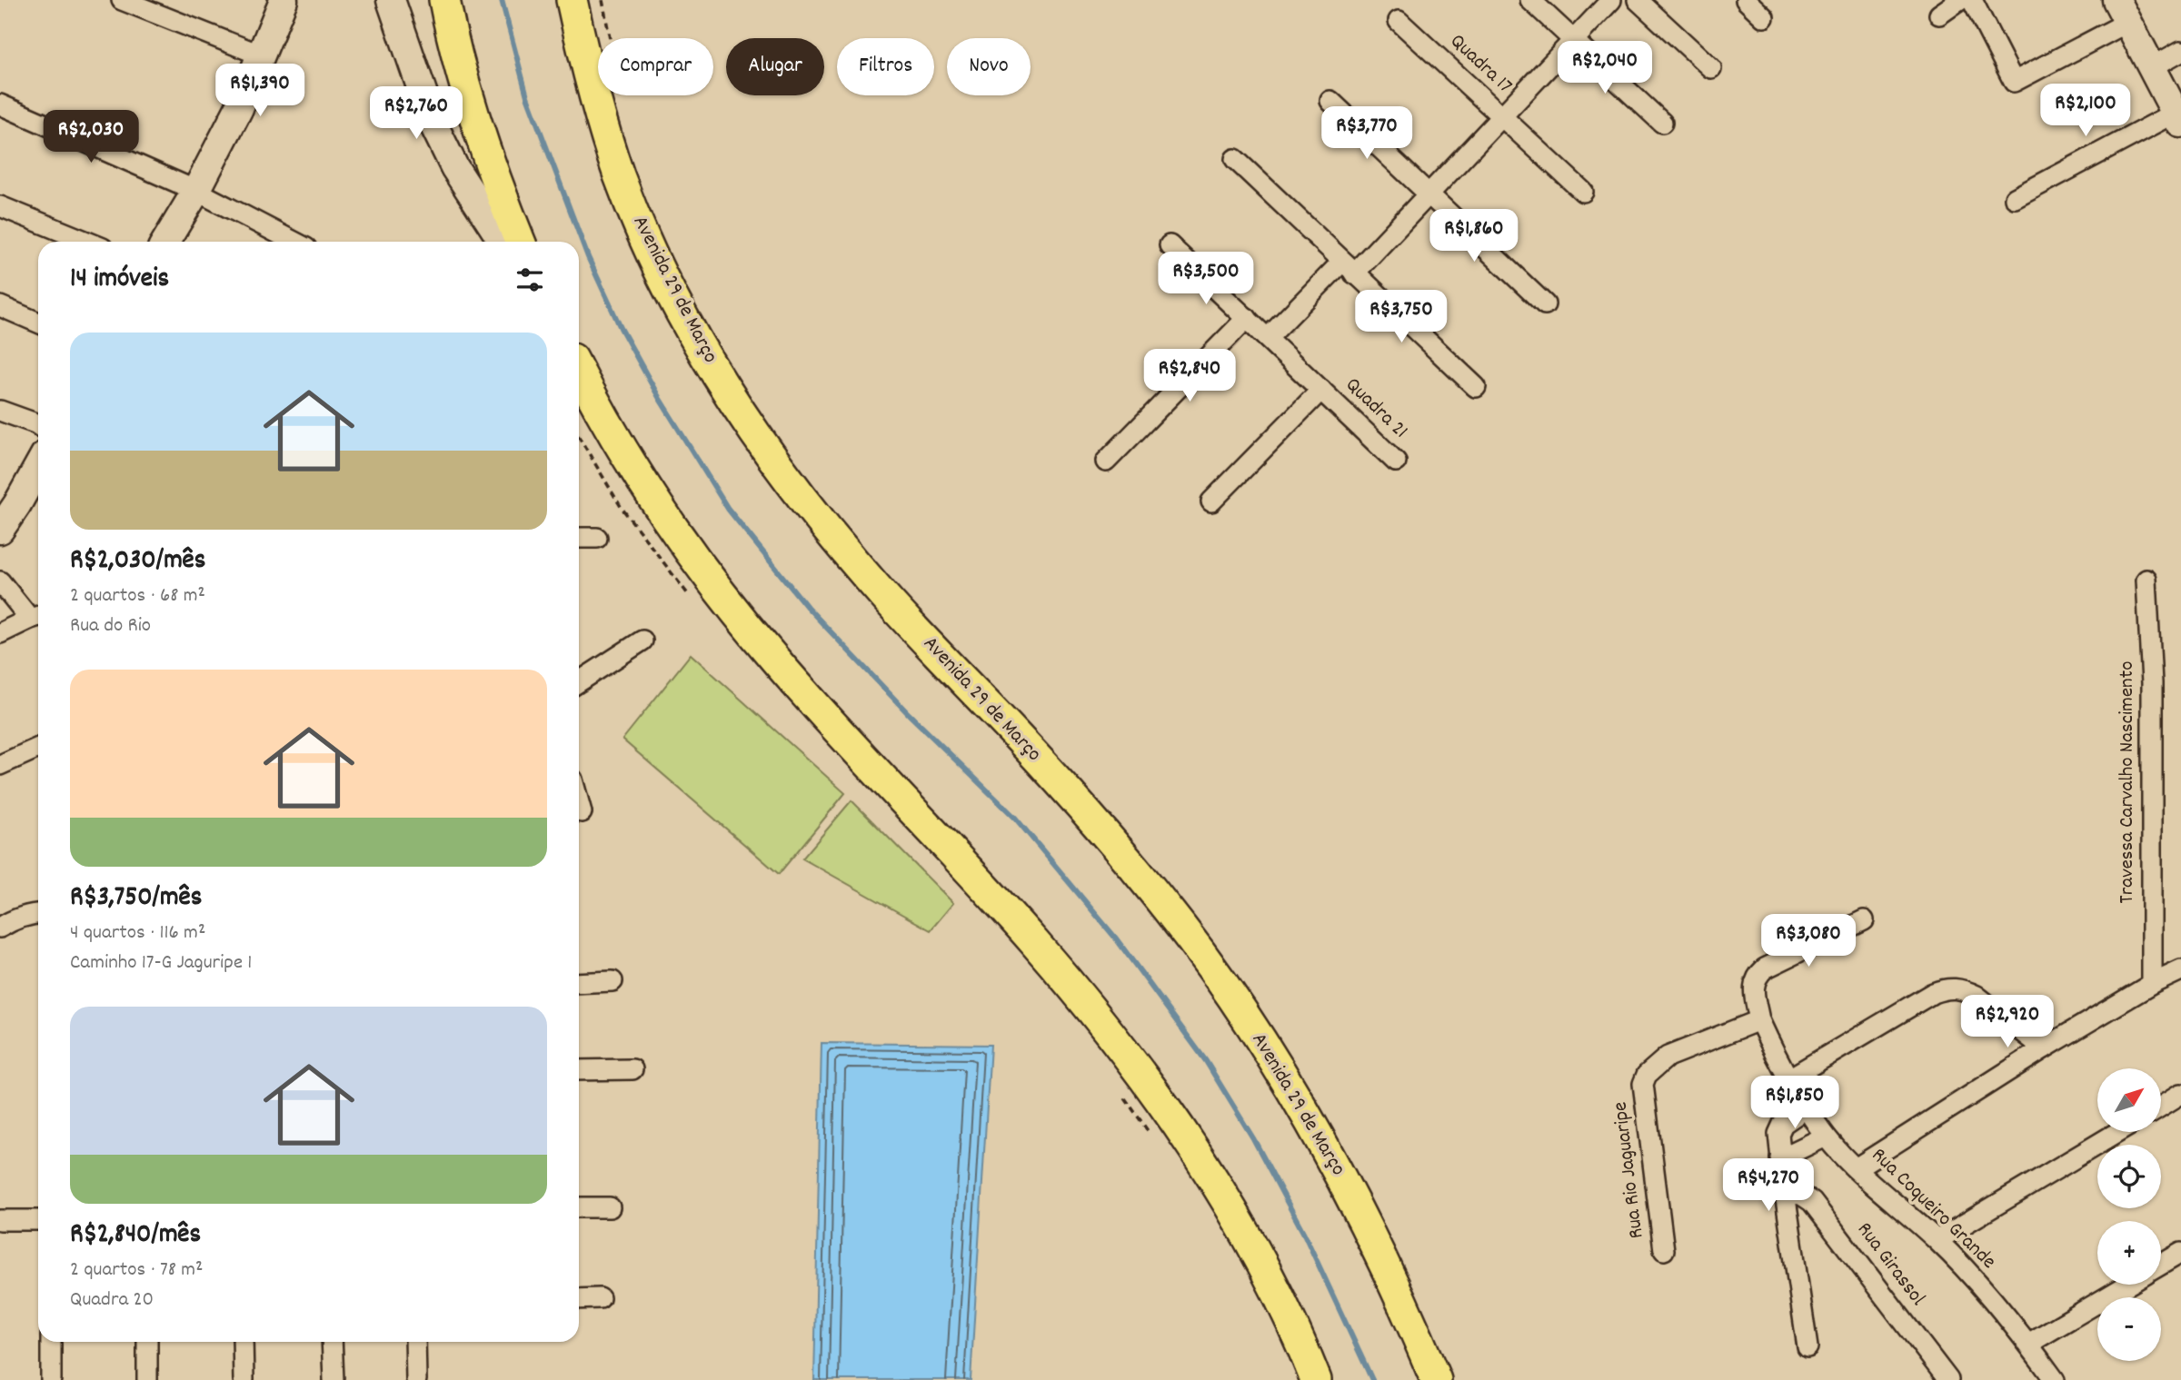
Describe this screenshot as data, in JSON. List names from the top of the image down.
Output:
{
  "streets": {
    "main road": ["Avenida 29 de Março"],
    "street": [
      "Quadra 17",
      "Quadra 21",
      "Travessa Carvalho Nascimento",
      "Rua Rio Jaguaripe",
      "Rua Coqueiro Grande",
      "Rua Girassol"
    ]
  },
  "crossings": [
    ["Rua Rio Jaguaripe", "Rua Coqueiro Grande"]
  ],
  "north": "top right",
  "page": {
    "chip": [
      "Comprar",
      "Alugar",
      "Filtros",
      "Novo"
    ],
    "price": [
      "R$2,040",
      "R$1,390",
      "R$2,100",
      "R$2,760",
      "R$3,770",
      "R$2,030",
      "R$1,860",
      "R$3,500",
      "R$3,750",
      "R$2,840",
      "R$3,080",
      "R$2,920",
      "R$1,850",
      "R$4,270"
    ],
    "heading": "14 imóveis",
    "list": [
      {
        "name": "R$2,030/mês",
        "note": "2 quartos · 68 m² · Rua do Rio"
      },
      {
        "name": "R$3,750/mês",
        "note": "4 quartos · 116 m² · Caminho 17-G Jaguripe 1"
      },
      {
        "name": "R$2,840/mês",
        "note": "2 quartos · 78 m² · Quadra 20"
      }
    ],
    "map_buttons": ["+", "−"]
  }
}
